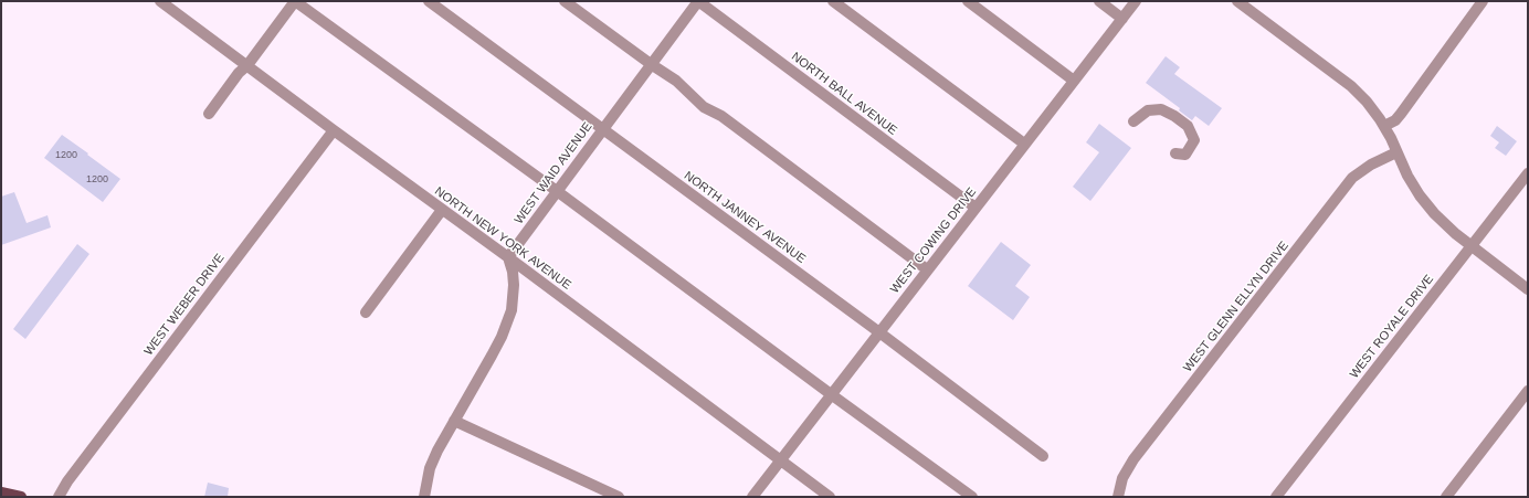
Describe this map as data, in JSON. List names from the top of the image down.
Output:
{
  "streets": {
    "street": [
      "NORTH BALL AVENUE",
      "WEST WAID AVENUE",
      "NORTH JANNEY AVENUE",
      "NORTH NEW YORK AVENUE",
      "WEST COWING DRIVE",
      "WEST WEBER DRIVE",
      "WEST GLENN ELLYN DRIVE",
      "WEST ROYALE DRIVE"
    ]
  },
  "crossings": [
    ["NORTH BALL AVENUE", "WEST WAID AVENUE"],
    ["NORTH BALL AVENUE", "WEST COWING DRIVE"],
    ["WEST WAID AVENUE", "NORTH JANNEY AVENUE"],
    ["WEST WAID AVENUE", "NORTH NEW YORK AVENUE"],
    ["NORTH JANNEY AVENUE", "WEST COWING DRIVE"],
    ["NORTH NEW YORK AVENUE", "WEST COWING DRIVE"],
    ["NORTH NEW YORK AVENUE", "WEST WEBER DRIVE"]
  ],
  "house_numbers": ["1200", "1200"]
}
